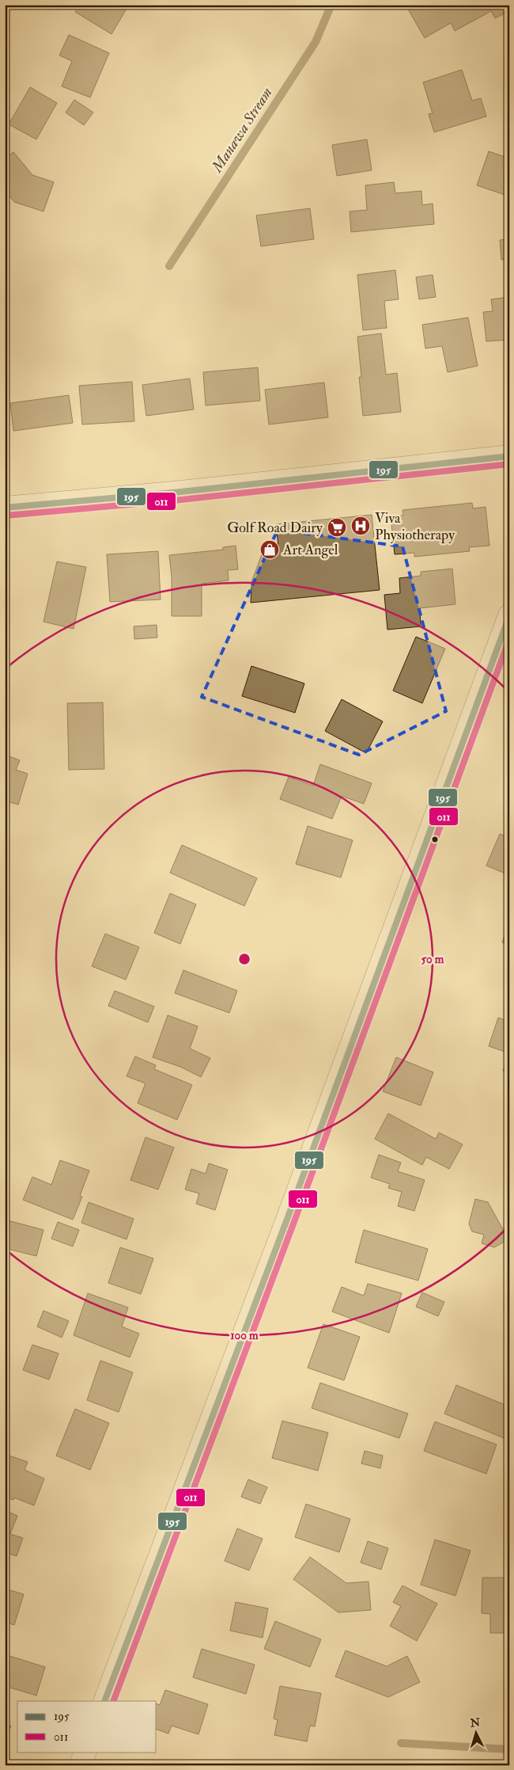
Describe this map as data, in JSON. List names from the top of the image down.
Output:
{
  "water": ["Manawa Stream"],
  "places": {
    "hospital": ["Viva Physiotherapy"],
    "supermarket": ["Golf Road Dairy"],
    "shop": ["Art Angel"]
  },
  "lines": ["transit line 195", "transit line 011"],
  "legend": ["195", "011"],
  "north": "top",
  "rings": ["50 m", "100 m"]
}
